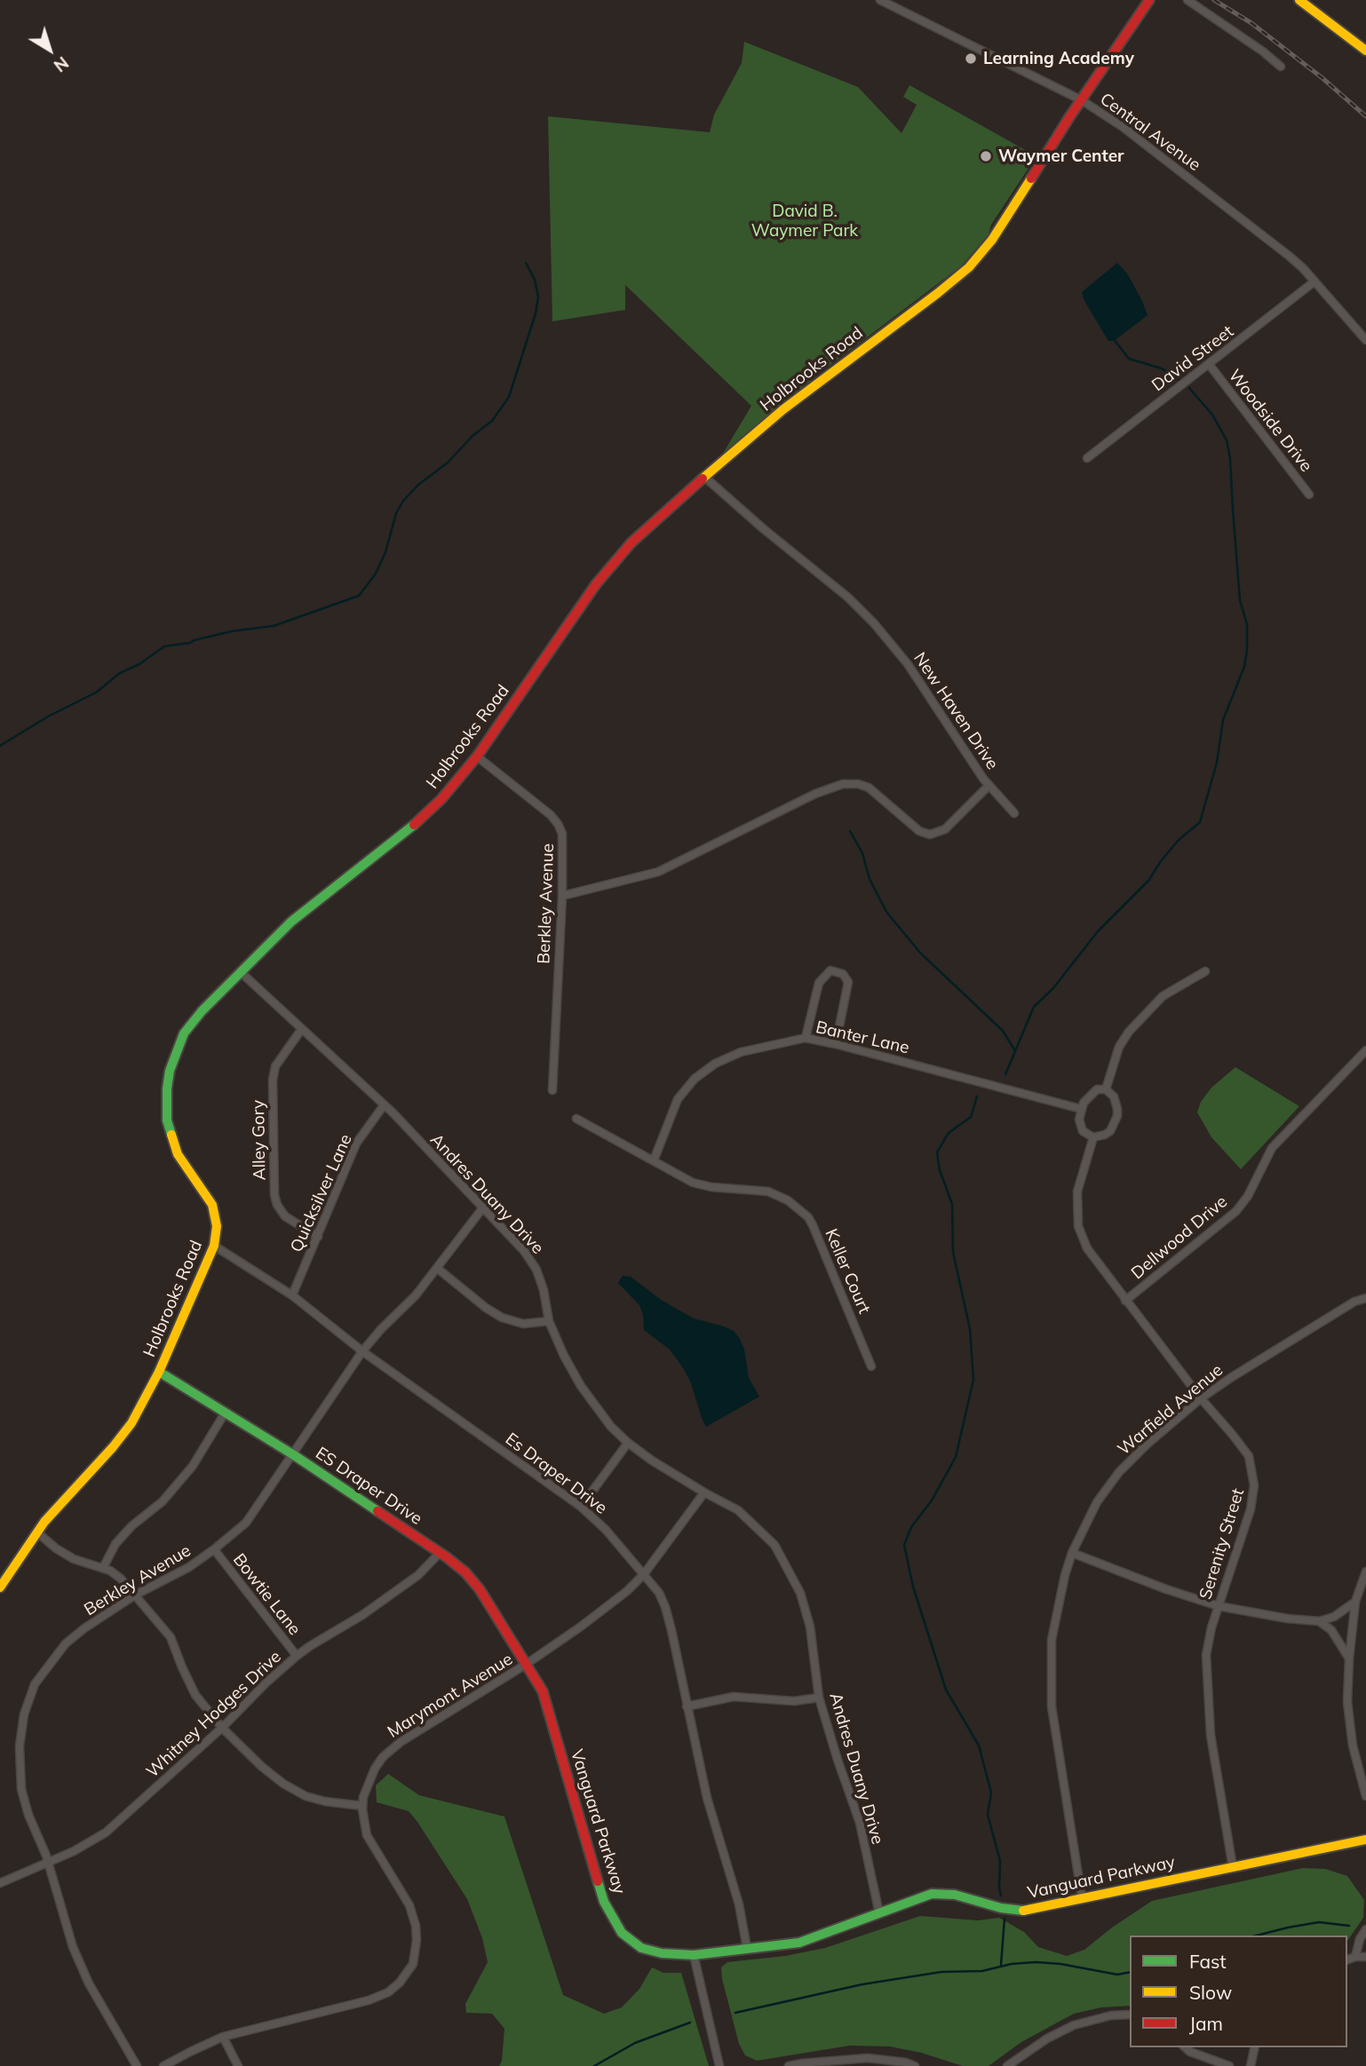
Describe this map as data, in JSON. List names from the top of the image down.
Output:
{
  "streets": {
    "street": [
      "Central Avenue",
      "David Street",
      "Holbrooks Road",
      "Woodside Drive",
      "New Haven Drive",
      "Berkley Avenue",
      "Banter Lane",
      "Alley Gory",
      "Quicksilver Lane",
      "Andres Duany Drive",
      "Dellwood Drive",
      "Keller Court",
      "Warfield Avenue",
      "Es Draper Drive",
      "ES Draper Drive",
      "Serenity Street",
      "Bowtie Lane",
      "Marymont Avenue",
      "Whitney Hodges Drive",
      "Vanguard Parkway"
    ]
  },
  "crossings": [
    ["Central Avenue", "David Street"],
    ["Central Avenue", "Holbrooks Road"],
    ["David Street", "Woodside Drive"],
    ["Holbrooks Road", "New Haven Drive"],
    ["Holbrooks Road", "Berkley Avenue"],
    ["Holbrooks Road", "Andres Duany Drive"],
    ["Holbrooks Road", "Es Draper Drive"],
    ["Holbrooks Road", "ES Draper Drive"],
    ["New Haven Drive", "Berkley Avenue"],
    ["Berkley Avenue", "Andres Duany Drive"],
    ["Berkley Avenue", "Es Draper Drive"],
    ["Berkley Avenue", "ES Draper Drive"],
    ["Berkley Avenue", "Bowtie Lane"],
    ["Berkley Avenue", "Whitney Hodges Drive"],
    ["Banter Lane", "Keller Court"],
    ["Banter Lane", "Serenity Street"],
    ["Alley Gory", "Quicksilver Lane"],
    ["Alley Gory", "Andres Duany Drive"],
    ["Quicksilver Lane", "Andres Duany Drive"],
    ["Quicksilver Lane", "Es Draper Drive"],
    ["Andres Duany Drive", "Marymont Avenue"],
    ["Andres Duany Drive", "Vanguard Parkway"],
    ["Dellwood Drive", "Serenity Street"],
    ["Warfield Avenue", "Serenity Street"],
    ["Warfield Avenue", "Vanguard Parkway"],
    ["Es Draper Drive", "Marymont Avenue"],
    ["Es Draper Drive", "Vanguard Parkway"],
    ["ES Draper Drive", "Marymont Avenue"],
    ["ES Draper Drive", "Whitney Hodges Drive"],
    ["ES Draper Drive", "Vanguard Parkway"],
    ["Serenity Street", "Vanguard Parkway"],
    ["Bowtie Lane", "Whitney Hodges Drive"],
    ["Marymont Avenue", "Vanguard Parkway"]
  ],
  "parks": ["David B. Waymer Park"],
  "places": ["Learning Academy", "Waymer Center"],
  "legend": ["Fast", "Slow", "Jam"],
  "north": "bottom right"
}
